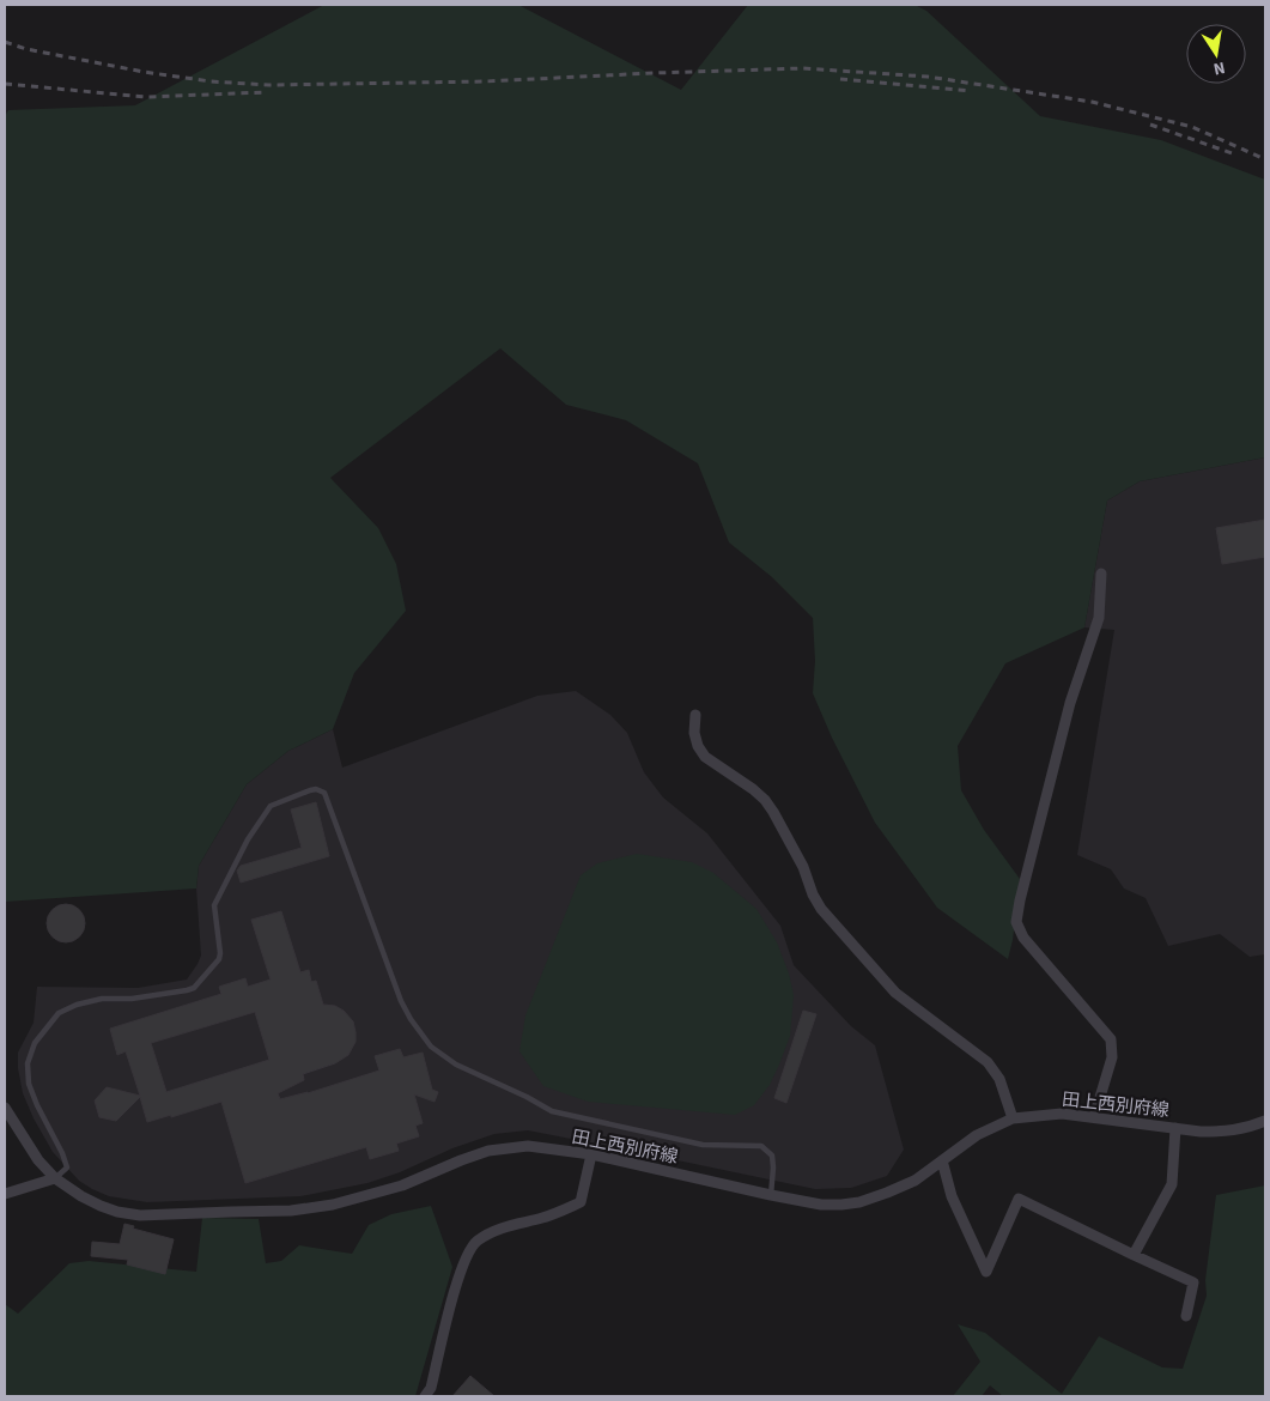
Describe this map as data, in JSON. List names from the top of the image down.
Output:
{
  "streets": {
    "street": ["田上西別府線"]
  },
  "north": "bottom"
}
